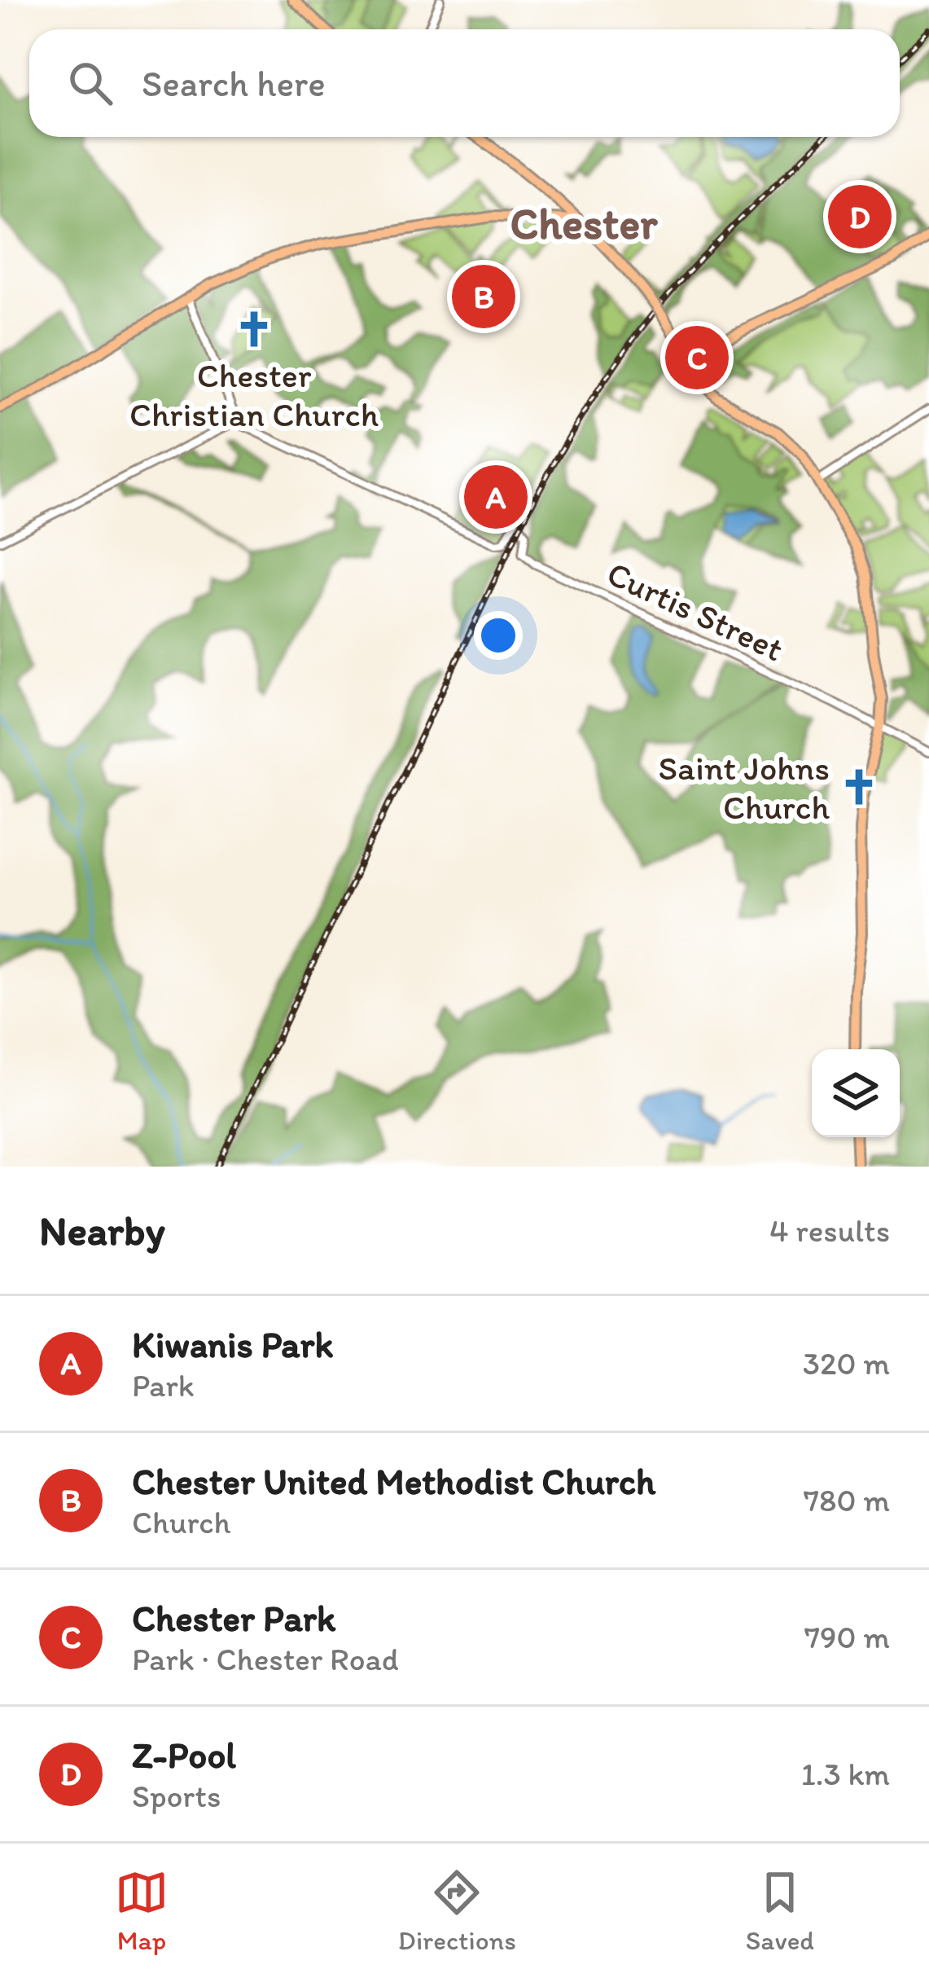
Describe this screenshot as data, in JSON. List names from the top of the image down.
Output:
{
  "streets": {
    "street": ["Curtis Street"]
  },
  "districts": ["Chester"],
  "places": {
    "church": ["Chester Christian Church", "Saint Johns Church"]
  },
  "page": {
    "search": "Search here",
    "pins": [
      "D",
      "B",
      "C",
      "A"
    ],
    "heading": ["Nearby", "4 results"],
    "list": [
      {
        "mark": "A",
        "name": "Kiwanis Park",
        "note": "Park",
        "value": "320 m"
      },
      {
        "mark": "B",
        "name": "Chester United Methodist Church",
        "note": "Church",
        "value": "780 m"
      },
      {
        "mark": "C",
        "name": "Chester Park",
        "note": "Park · Chester Road",
        "value": "790 m"
      },
      {
        "mark": "D",
        "name": "Z-Pool",
        "note": "Sports",
        "value": "1.3 km"
      }
    ],
    "nav": ["Map", "Directions", "Saved"]
  }
}
